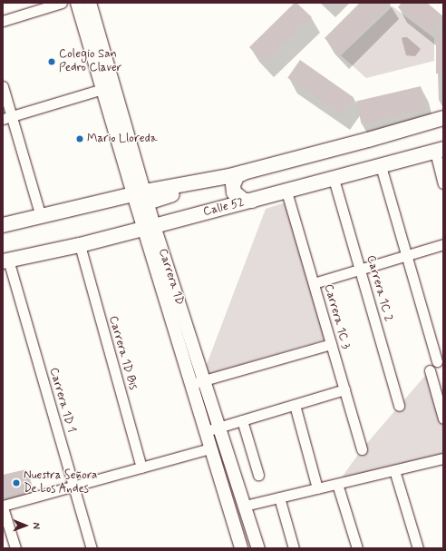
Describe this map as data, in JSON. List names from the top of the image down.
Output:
{
  "streets": {
    "main road": ["Calle 52"],
    "street": [
      "Carrera 1D",
      "Carrera 1C 2",
      "Carrera 1C 3",
      "Carrera 1D Bis",
      "Carrera 1D 1"
    ]
  },
  "crossings": [
    ["Calle 52", "Carrera 1D"],
    ["Calle 52", "Carrera 1C 2"],
    ["Calle 52", "Carrera 1C 3"],
    ["Calle 52", "Carrera 1D Bis"],
    ["Calle 52", "Carrera 1D 1"]
  ],
  "places": ["Colegio San Pedro Claver", "Mario Lloreda", "Nuestra Señora De Los Andes"],
  "north": "right"
}
